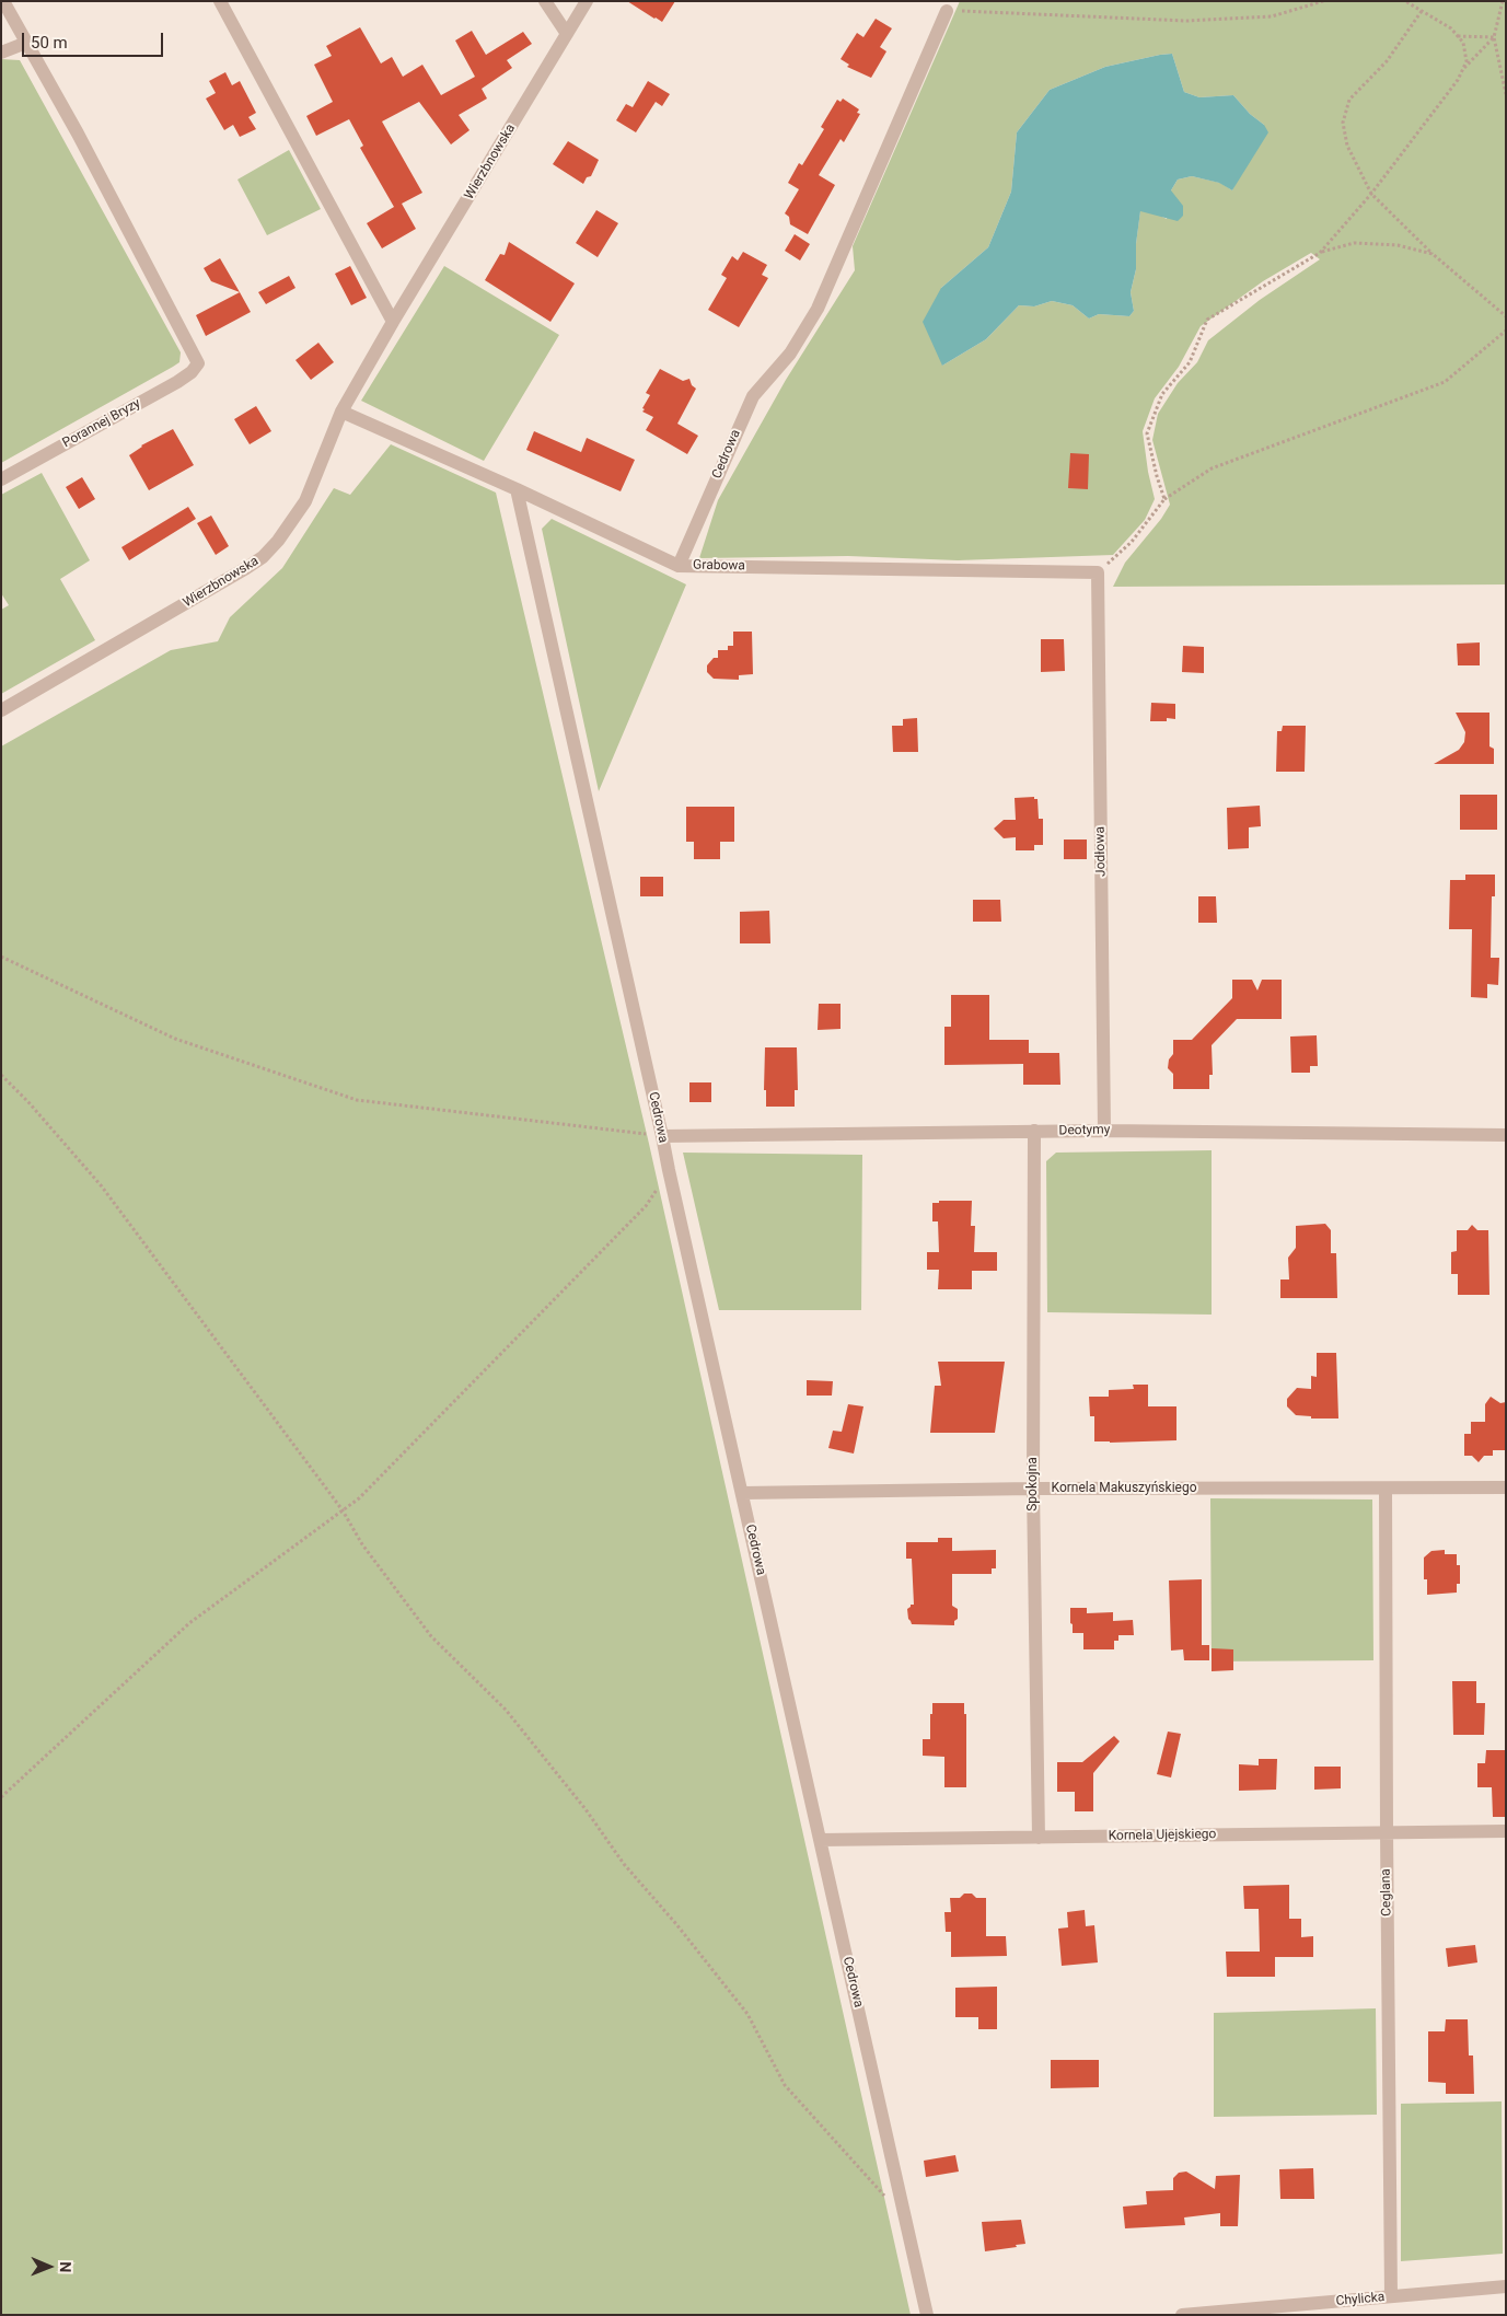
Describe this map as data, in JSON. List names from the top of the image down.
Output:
{
  "streets": {
    "street": [
      "Wierzbnowska",
      "Porannej Bryzy",
      "Cedrowa",
      "Grabowa",
      "Jodłowa",
      "Deotymy",
      "Spokojna",
      "Kornela Makuszyńskiego",
      "Kornela Ujejskiego",
      "Ceglana",
      "Chylicka"
    ]
  },
  "crossings": [
    ["Wierzbnowska", "Grabowa"],
    ["Cedrowa", "Grabowa"],
    ["Cedrowa", "Deotymy"],
    ["Cedrowa", "Kornela Makuszyńskiego"],
    ["Cedrowa", "Kornela Ujejskiego"],
    ["Grabowa", "Jodłowa"],
    ["Jodłowa", "Deotymy"],
    ["Deotymy", "Spokojna"],
    ["Spokojna", "Kornela Makuszyńskiego"],
    ["Spokojna", "Kornela Ujejskiego"],
    ["Kornela Makuszyńskiego", "Ceglana"],
    ["Kornela Ujejskiego", "Ceglana"],
    ["Ceglana", "Chylicka"]
  ],
  "scale_bar": "50 m",
  "north": "right"
}
